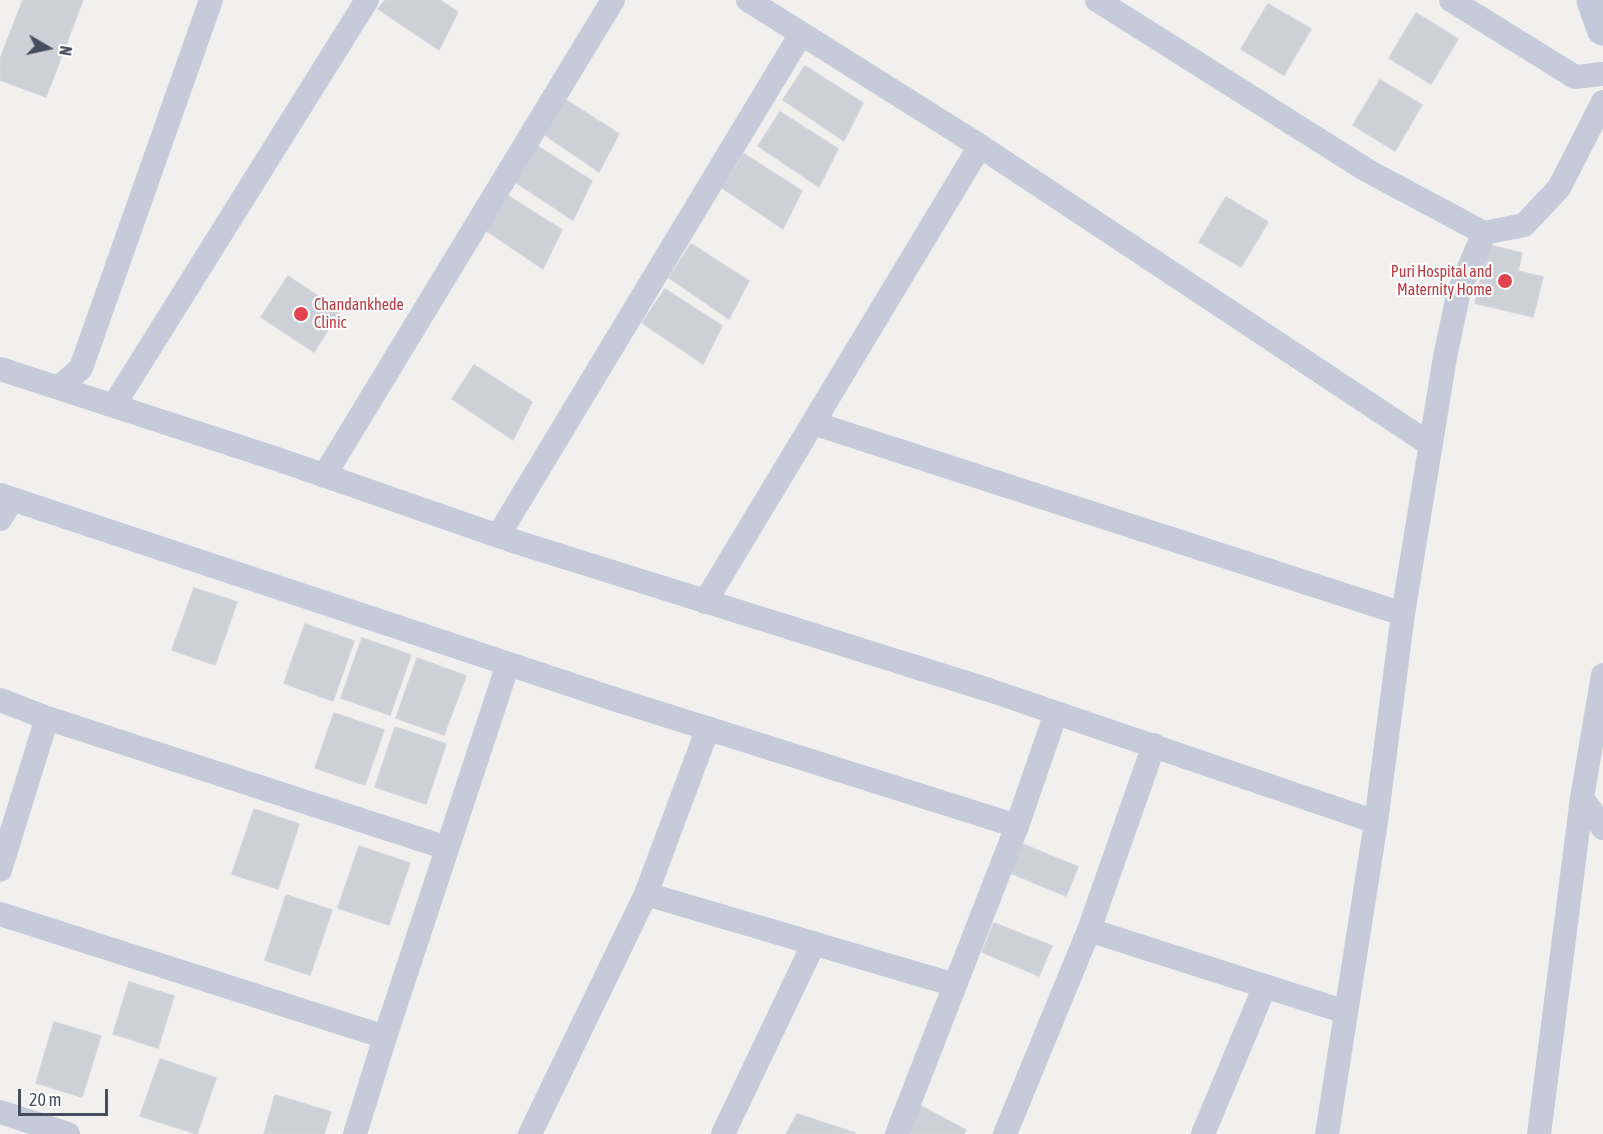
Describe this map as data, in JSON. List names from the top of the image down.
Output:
{
  "places": ["Puri Hospital and Maternity Home", "Chandankhede Clinic"],
  "scale_bar": "20 m",
  "north": "right"
}
